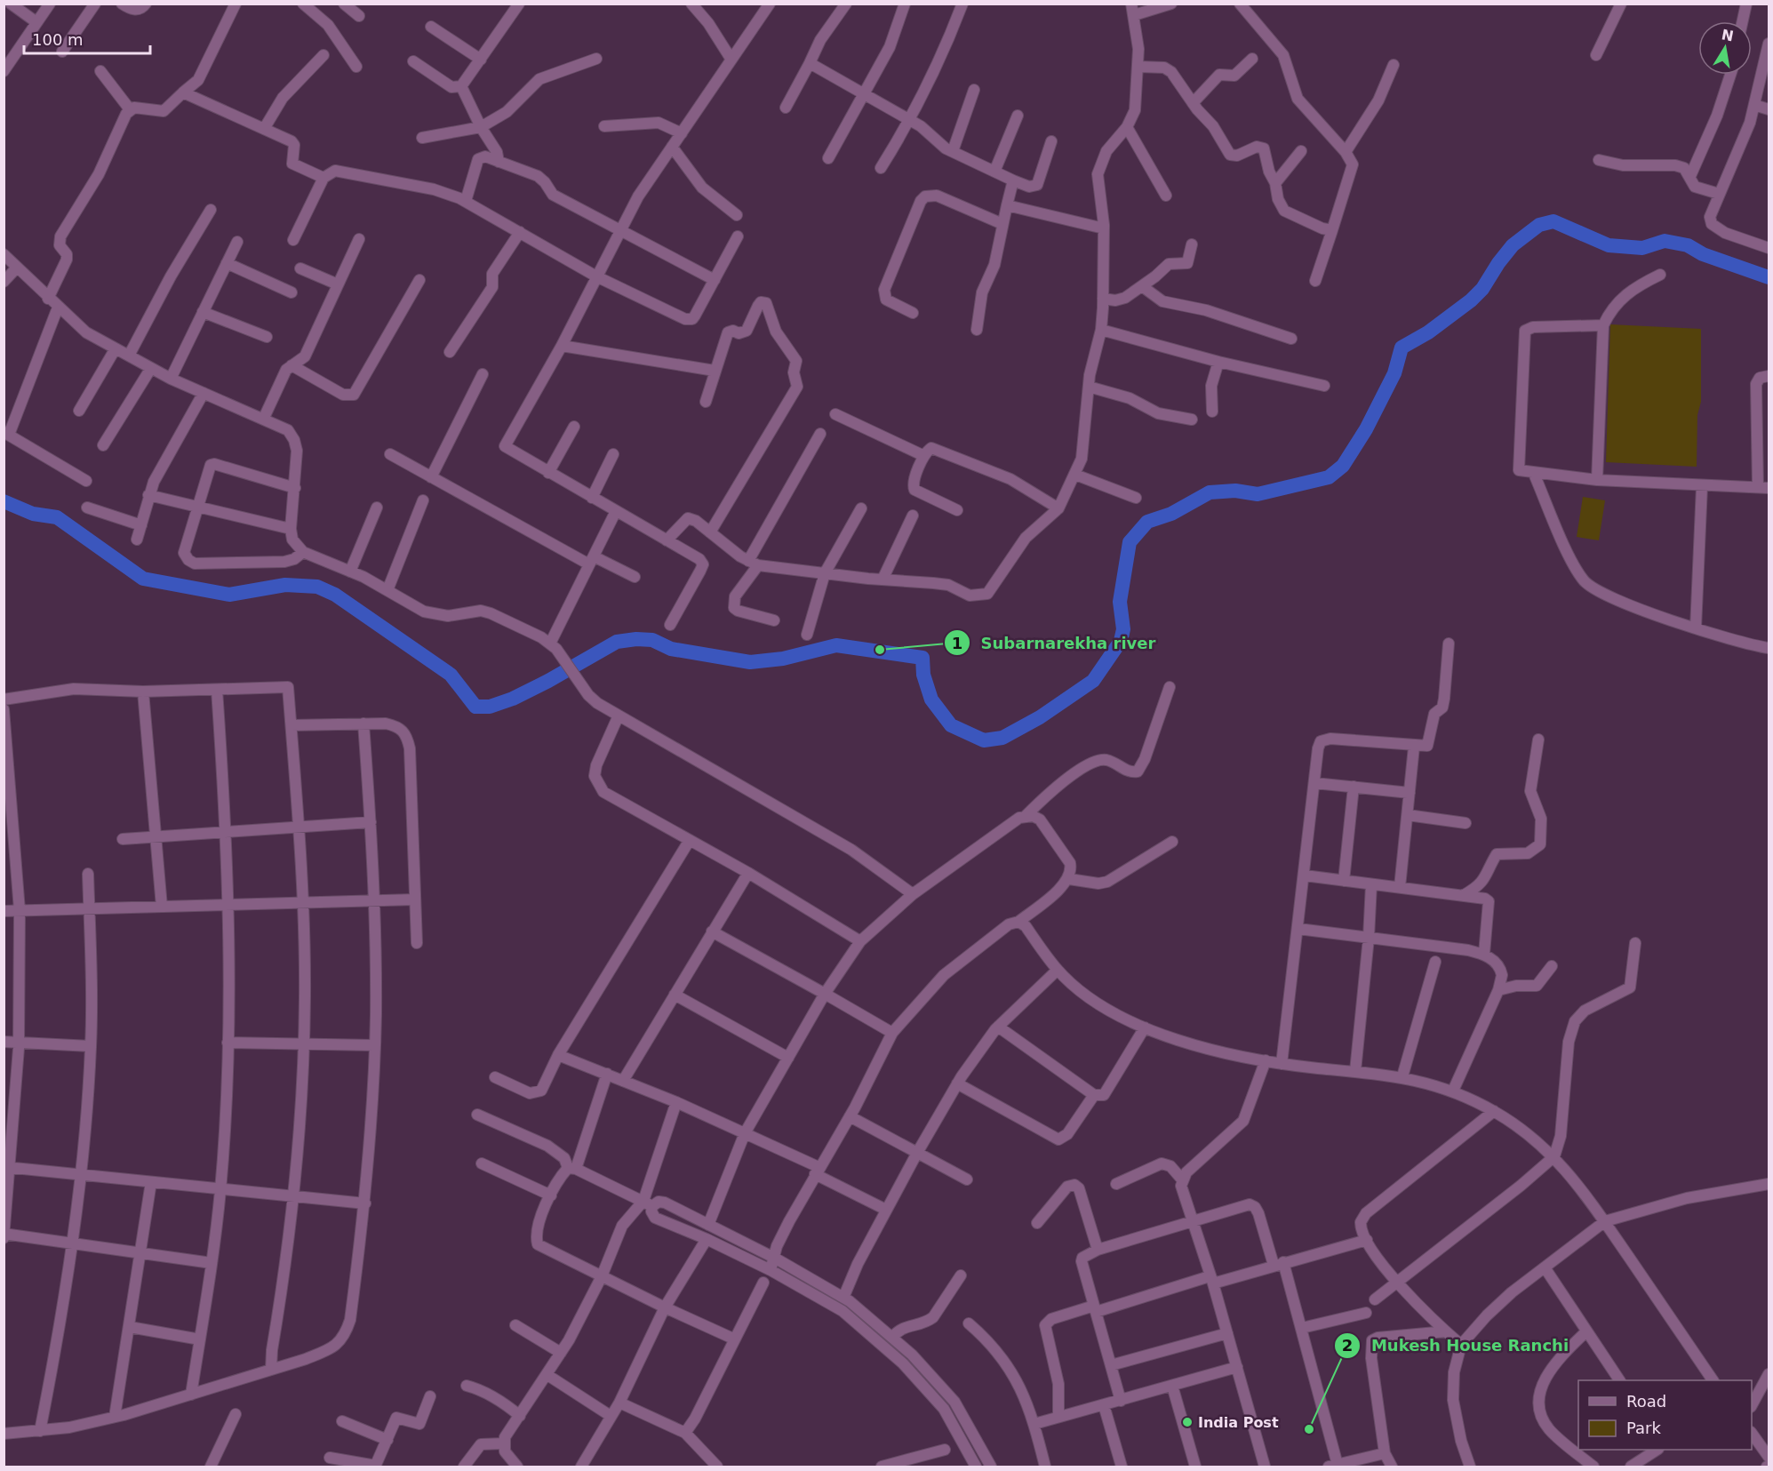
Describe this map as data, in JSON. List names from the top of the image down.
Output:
{
  "places": ["Subarnarekha river", "India Post", "Mukesh House Ranchi"],
  "legend": ["Road", "Park"],
  "scale_bar": "100 m",
  "north": "top"
}
